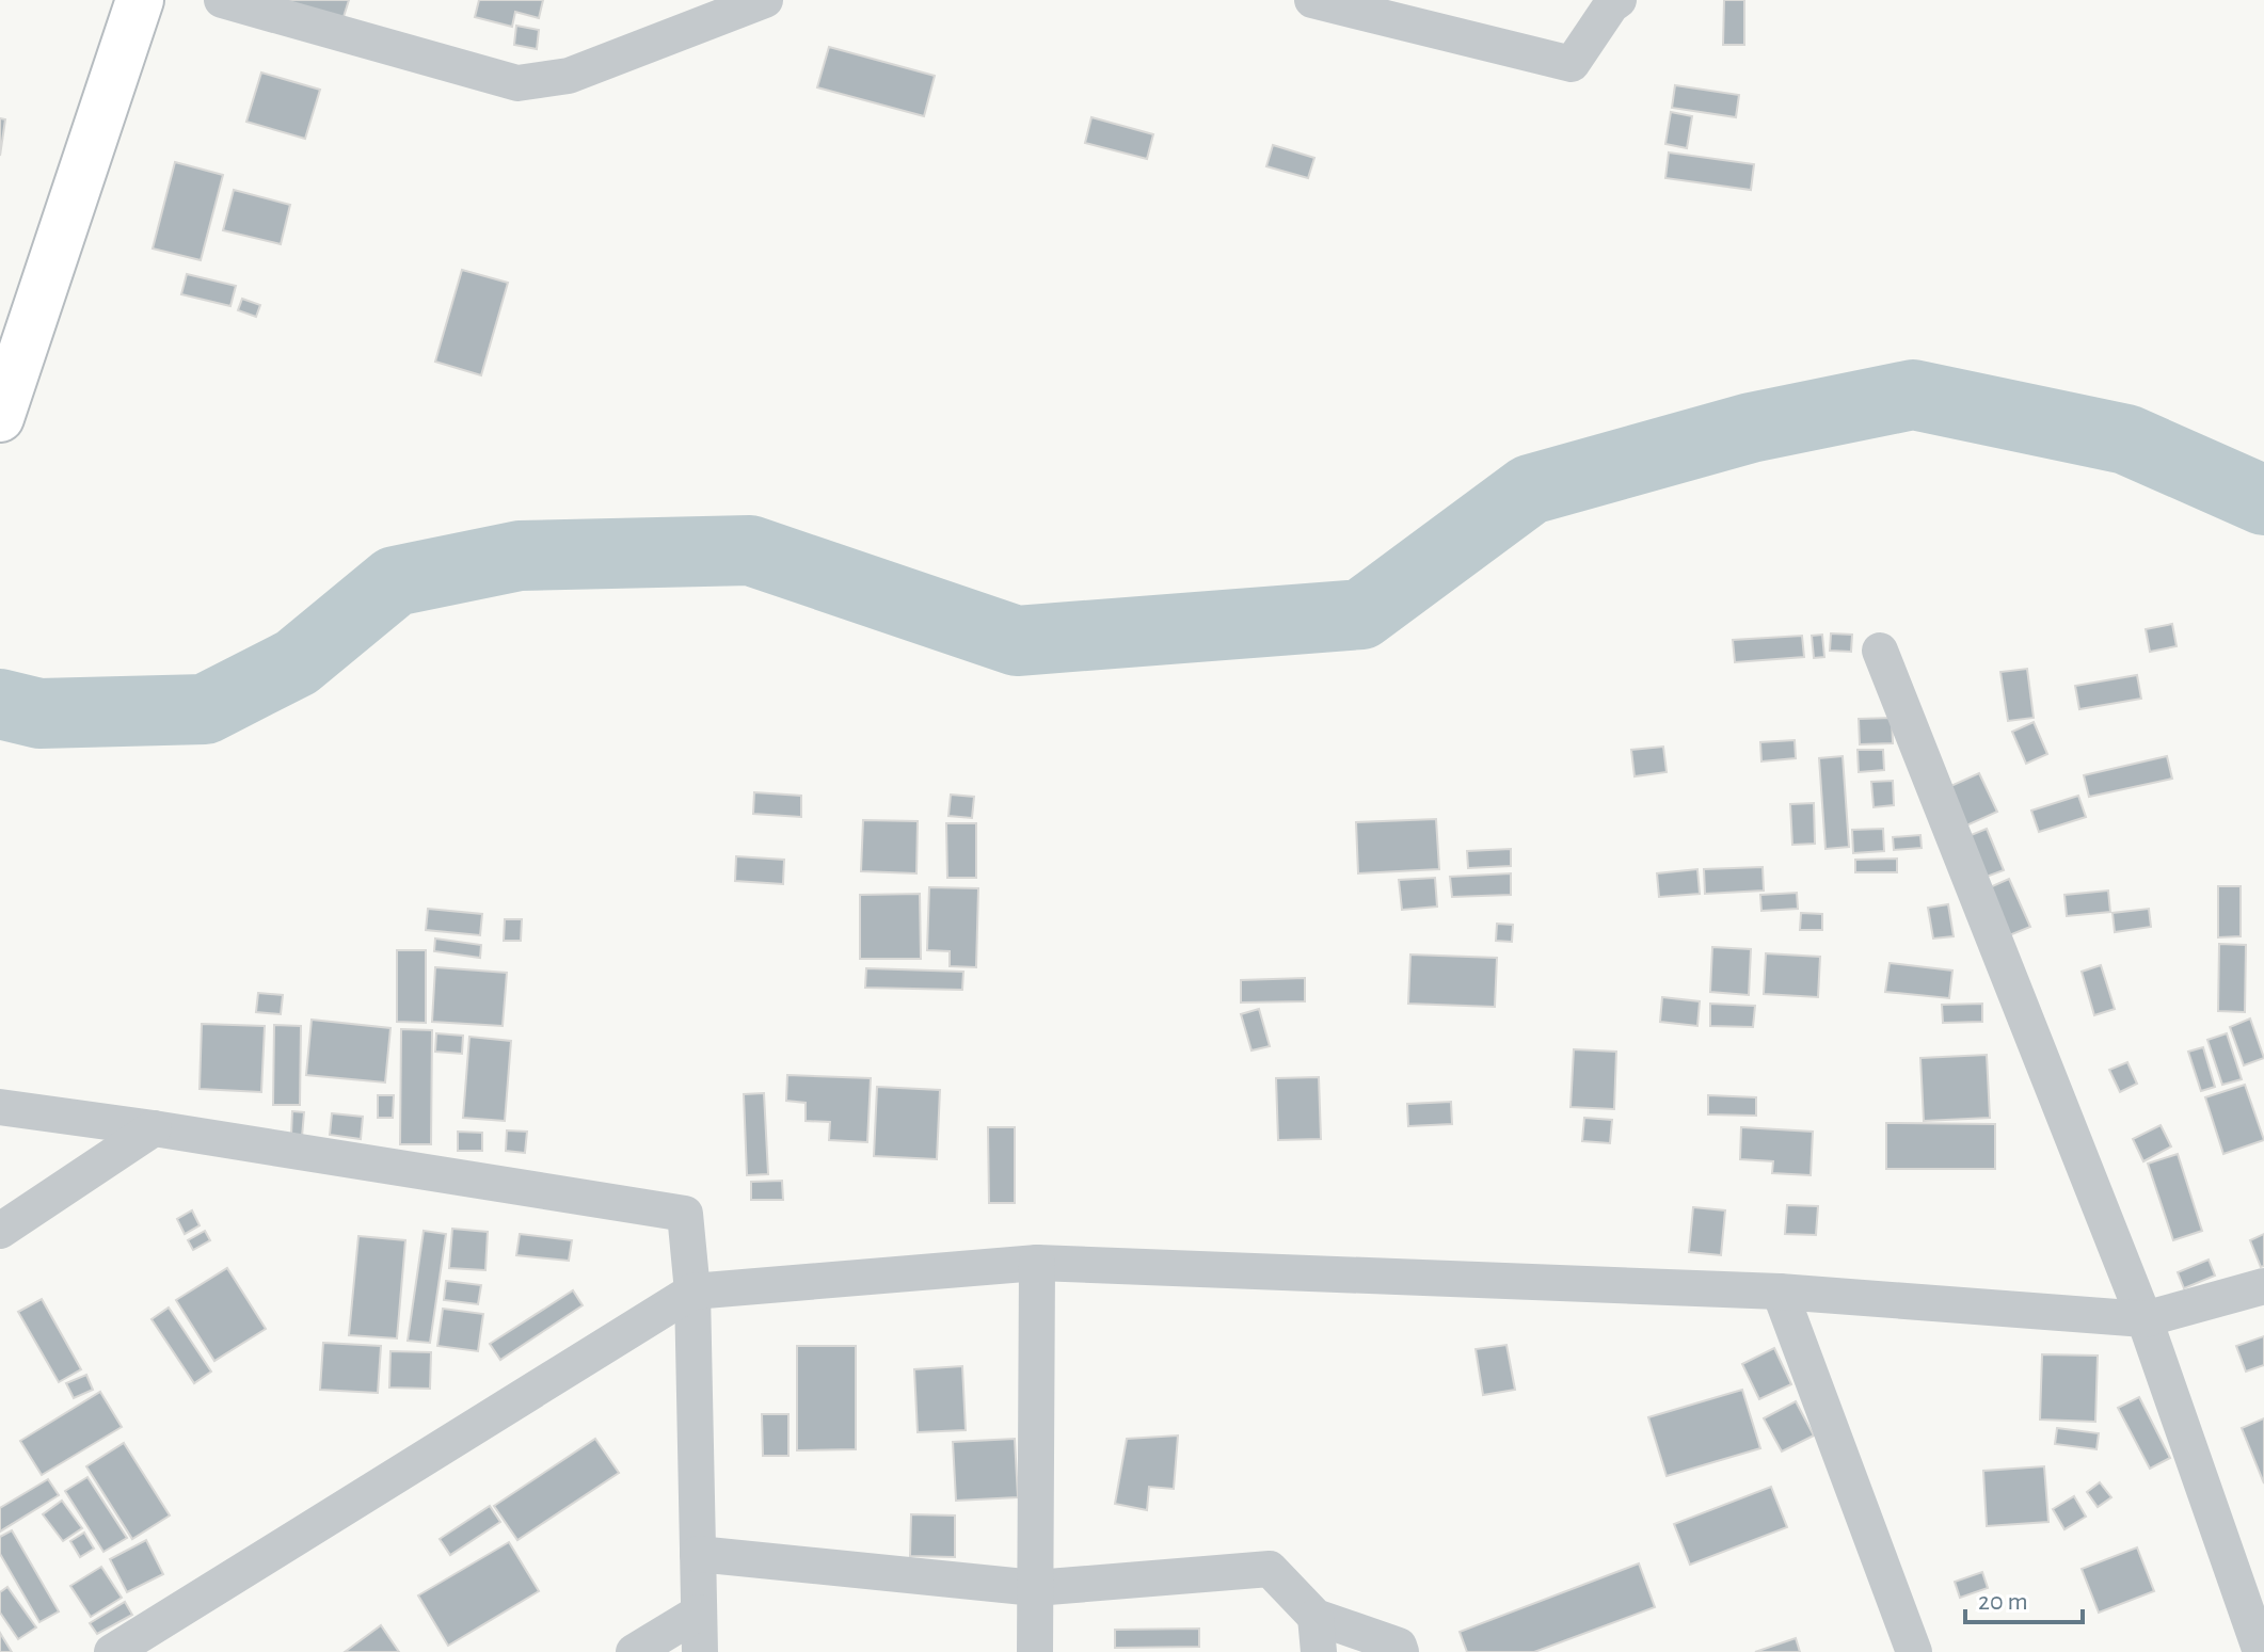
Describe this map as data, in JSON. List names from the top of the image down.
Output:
{
  "scale_bar": "20 m"
}
